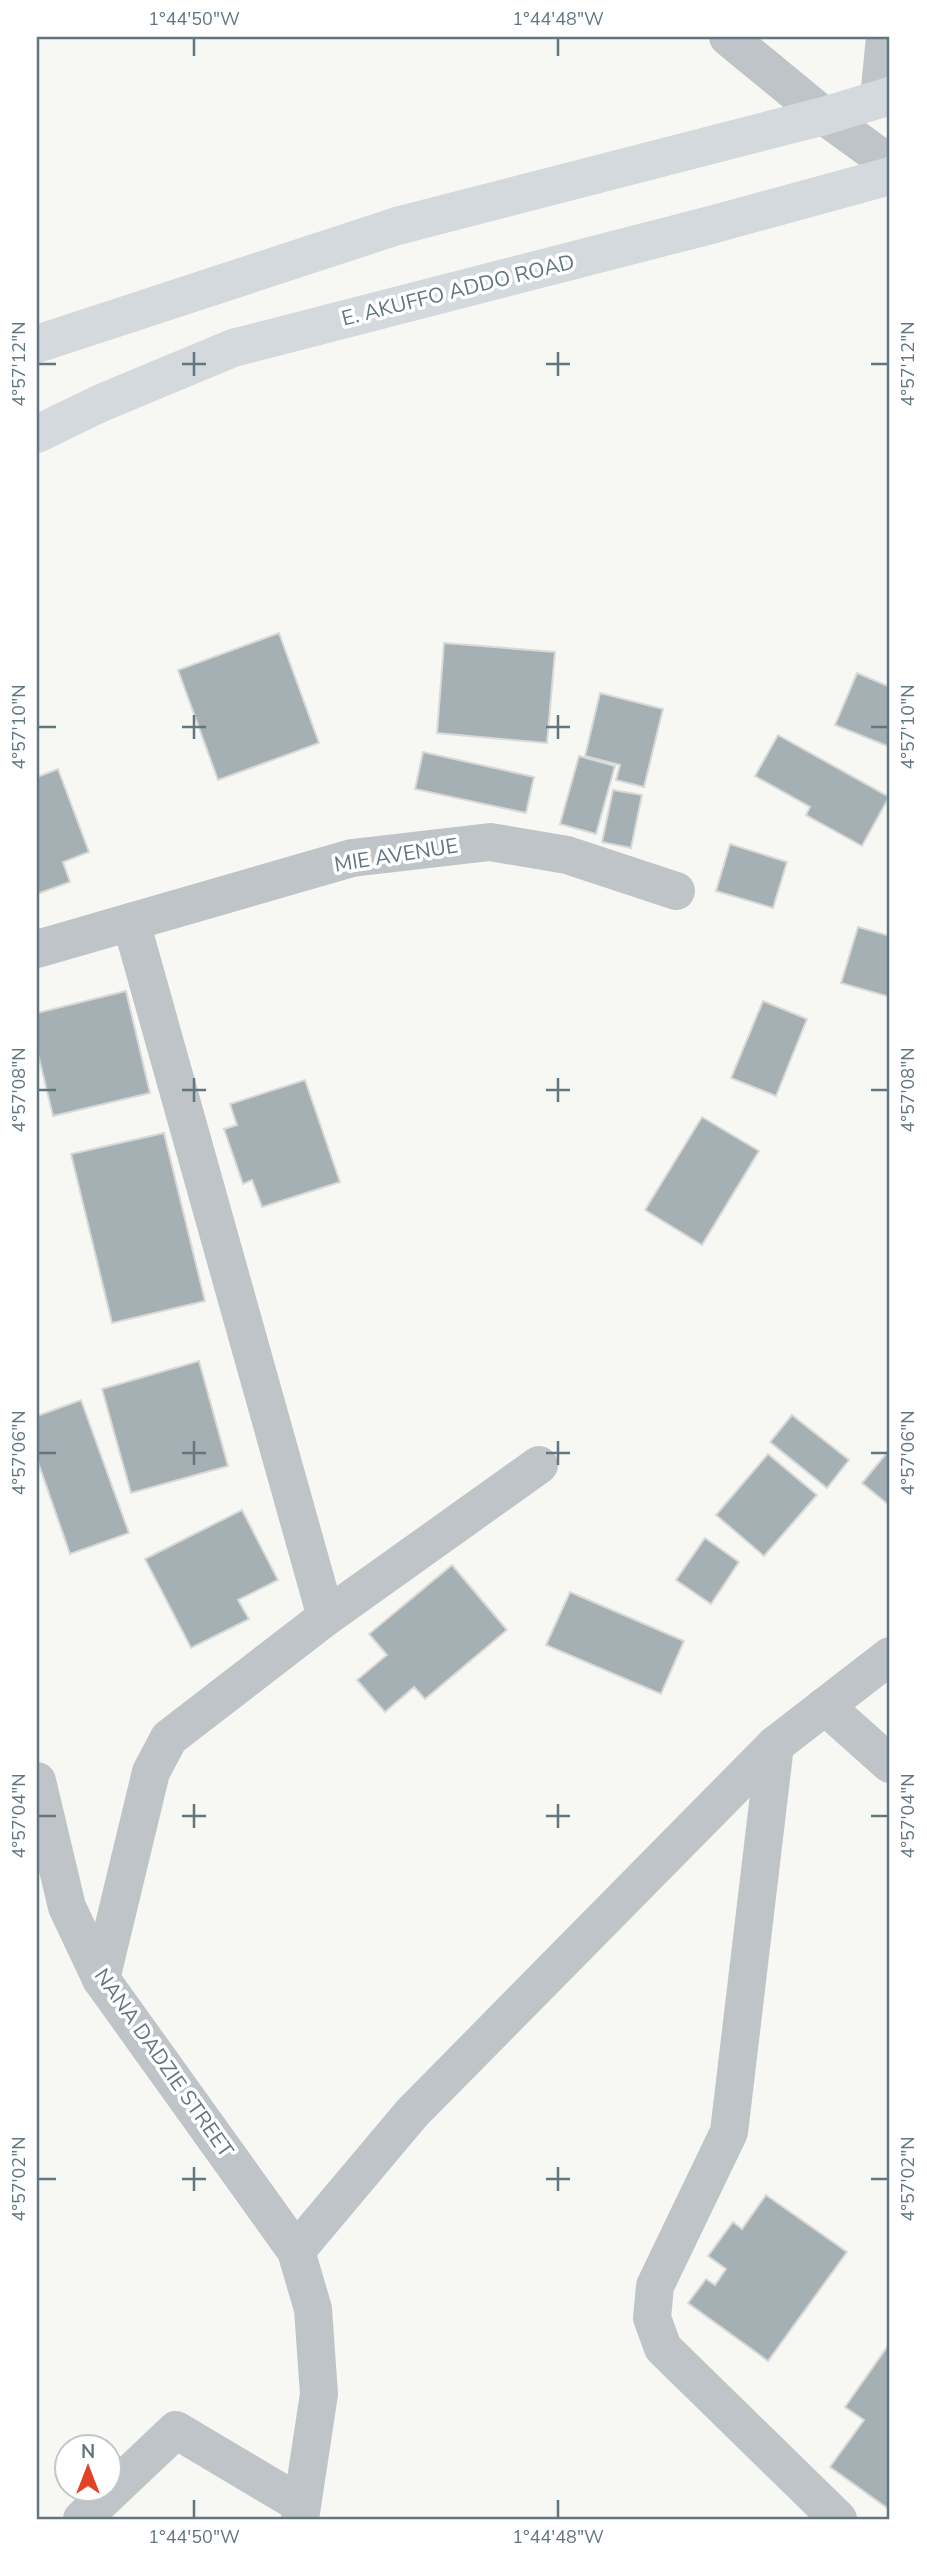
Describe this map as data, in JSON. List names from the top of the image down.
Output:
{
  "streets": {
    "main road": ["E. AKUFFO ADDO ROAD"],
    "street": ["MIE AVENUE", "NANA DADZIE STREET"]
  },
  "north": "top",
  "coordinates": [
    "1°44'50\"W",
    "1°44'48\"W",
    "4°57'12\"N",
    "4°57'10\"N",
    "4°57'08\"N",
    "4°57'06\"N",
    "4°57'04\"N",
    "4°57'02\"N"
  ]
}
